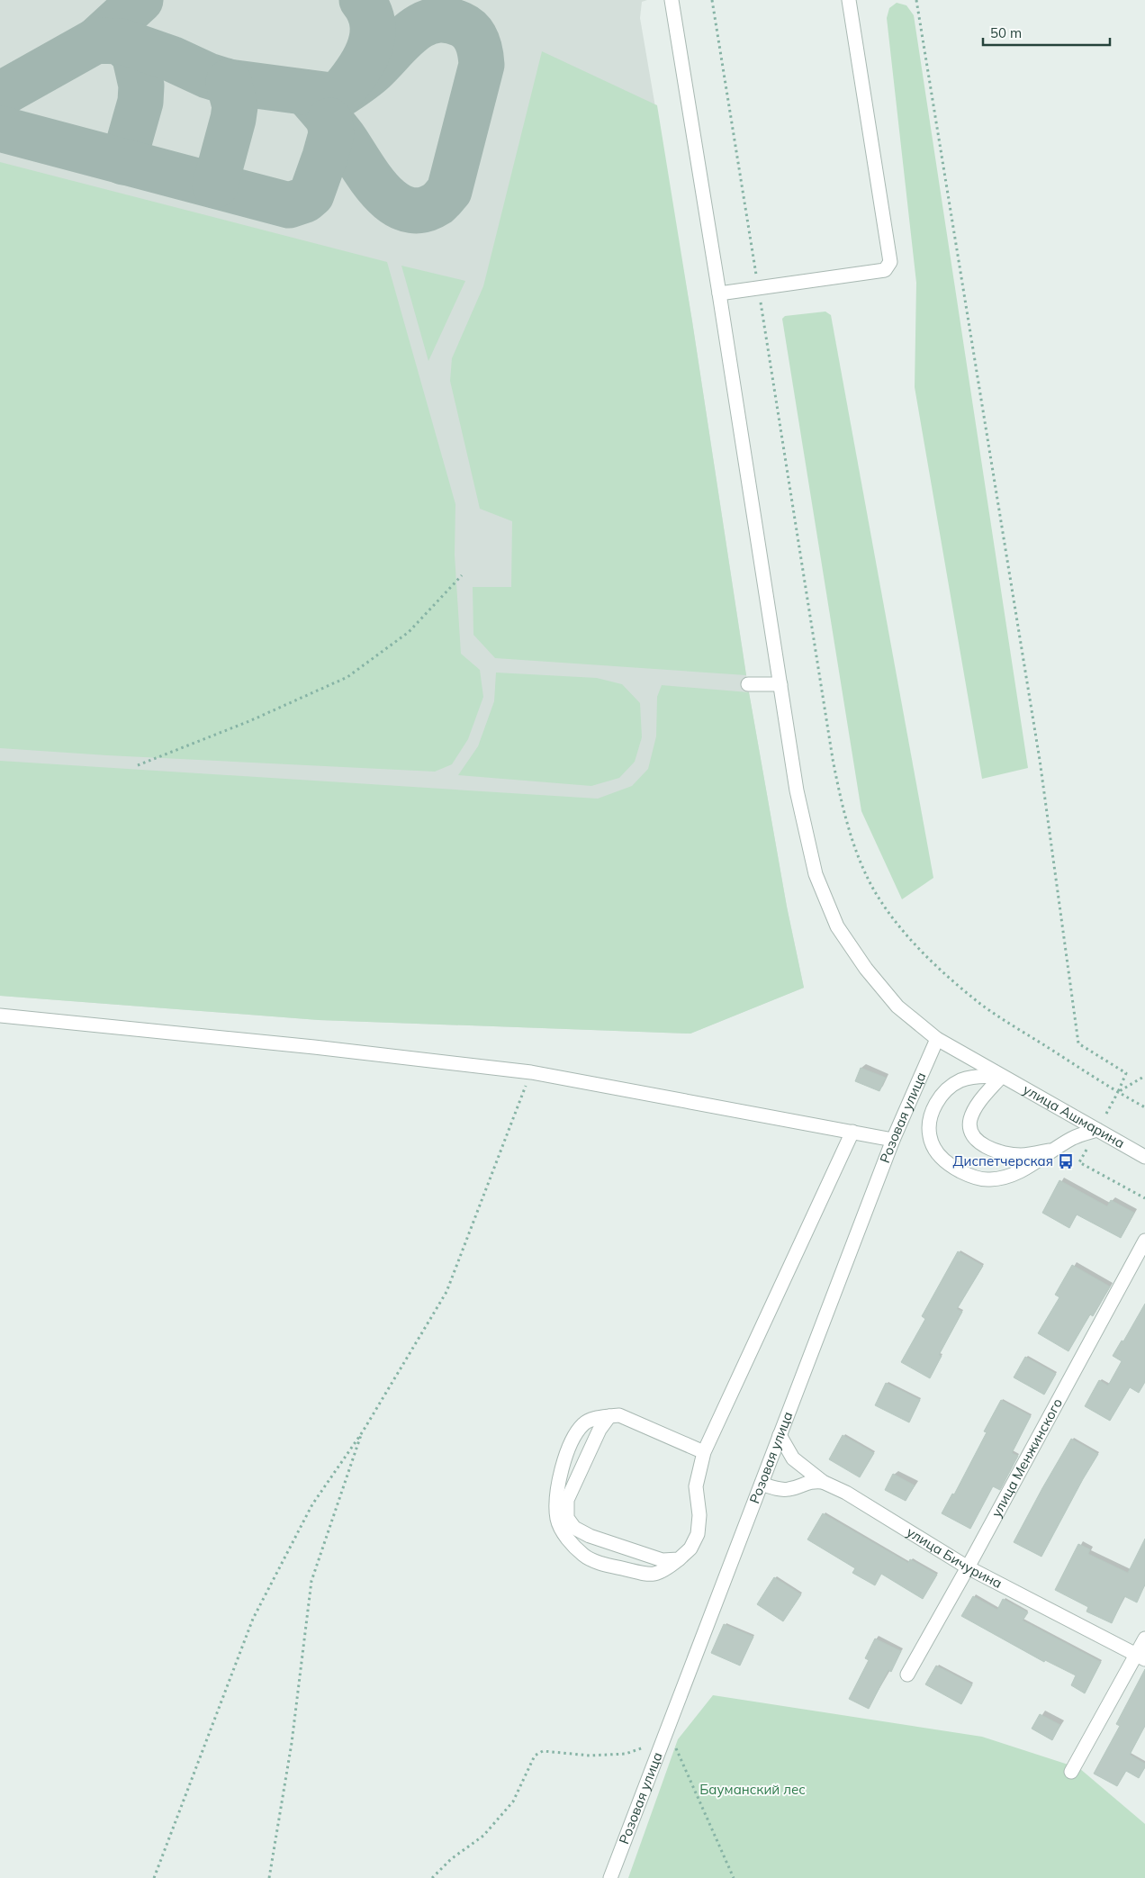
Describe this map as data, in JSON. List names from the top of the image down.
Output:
{
  "streets": {
    "street": [
      "улица Ашмарина",
      "Розовая улица",
      "улица Менжинского",
      "улица Бичурина"
    ]
  },
  "crossings": [
    ["улица Ашмарина", "Розовая улица"],
    ["Розовая улица", "улица Бичурина"],
    ["улица Менжинского", "улица Бичурина"]
  ],
  "parks": ["Бауманский лес"],
  "places": {
    "bus stop": ["Диспетчерская"]
  },
  "scale_bar": "50 m"
}
